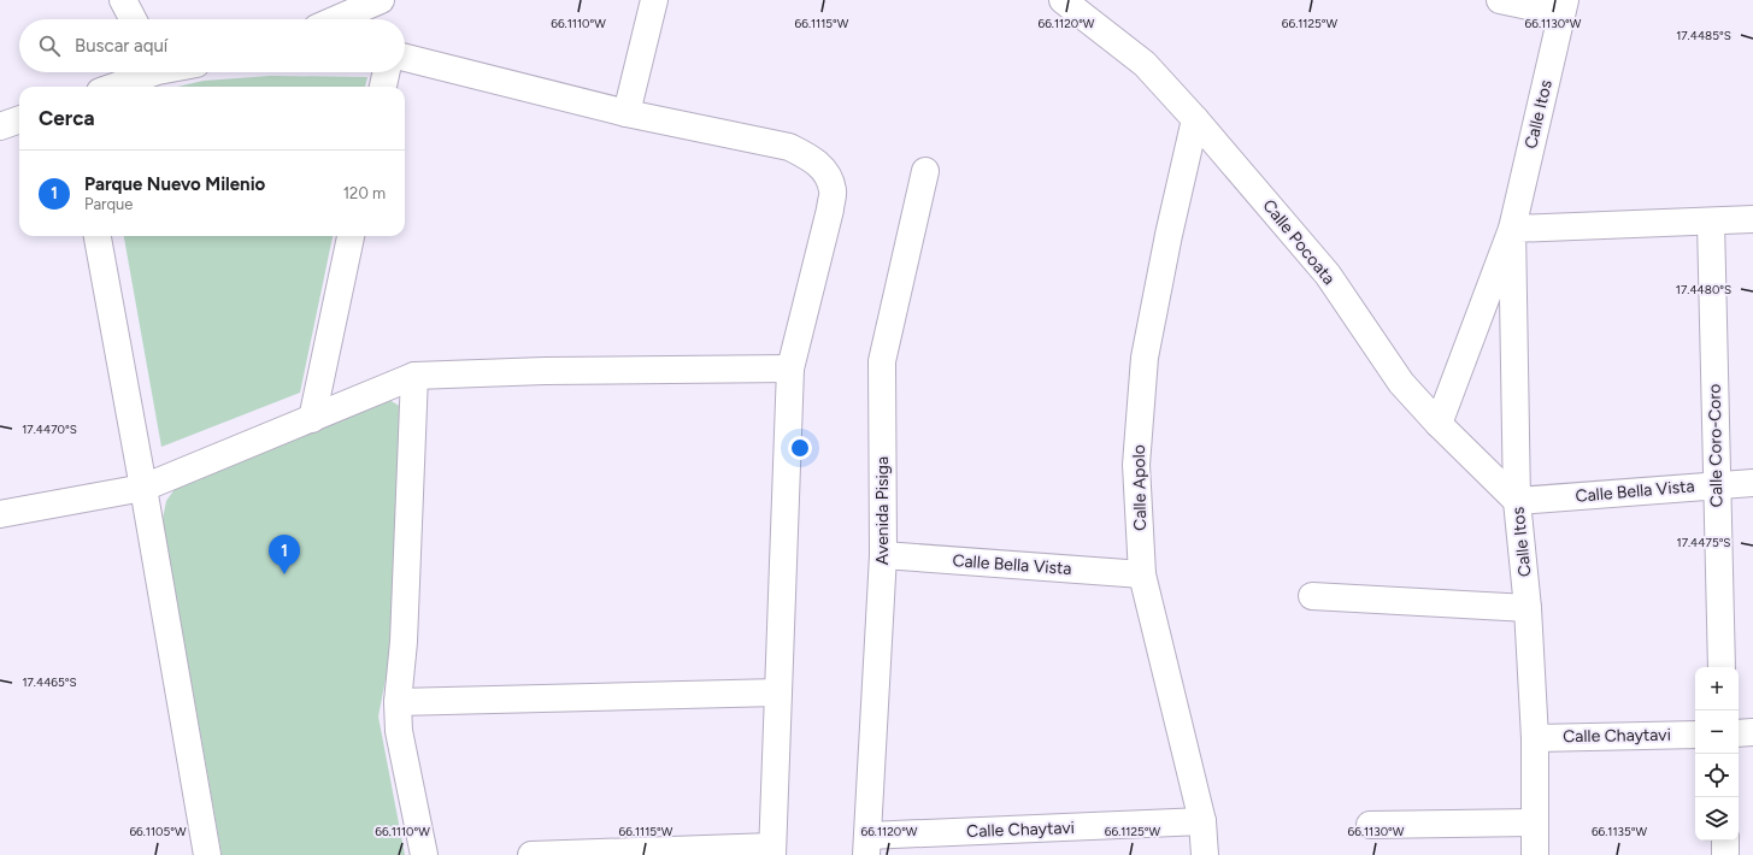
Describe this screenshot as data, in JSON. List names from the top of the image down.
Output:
{
  "streets": {
    "street": [
      "Calle Itos",
      "Calle Pocoata",
      "Calle Coro-Coro",
      "Calle Apolo",
      "Calle Bella Vista",
      "Avenida Pisiga",
      "Calle Chaytavi"
    ]
  },
  "crossings": [
    ["Calle Itos", "Calle Pocoata"],
    ["Calle Itos", "Calle Bella Vista"],
    ["Calle Itos", "Calle Chaytavi"],
    ["Calle Pocoata", "Calle Apolo"],
    ["Calle Pocoata", "Calle Bella Vista"],
    ["Calle Coro-Coro", "Calle Bella Vista"],
    ["Calle Apolo", "Calle Bella Vista"],
    ["Calle Apolo", "Calle Chaytavi"],
    ["Calle Bella Vista", "Avenida Pisiga"],
    ["Avenida Pisiga", "Calle Chaytavi"]
  ],
  "page": {
    "search": "Buscar aquí",
    "heading": "Cerca",
    "list": [
      {
        "mark": "1",
        "name": "Parque Nuevo Milenio",
        "note": "Parque",
        "value": "120 m"
      }
    ],
    "pins": "1",
    "map_buttons": ["+", "−"]
  },
  "coordinates": [
    "66.1110°W",
    "66.1115°W",
    "66.1120°W",
    "66.1125°W",
    "66.1130°W",
    "17.4485°S",
    "17.4480°S",
    "17.4470°S",
    "17.4475°S",
    "17.4465°S",
    "66.1105°W",
    "66.1135°W"
  ]
}
